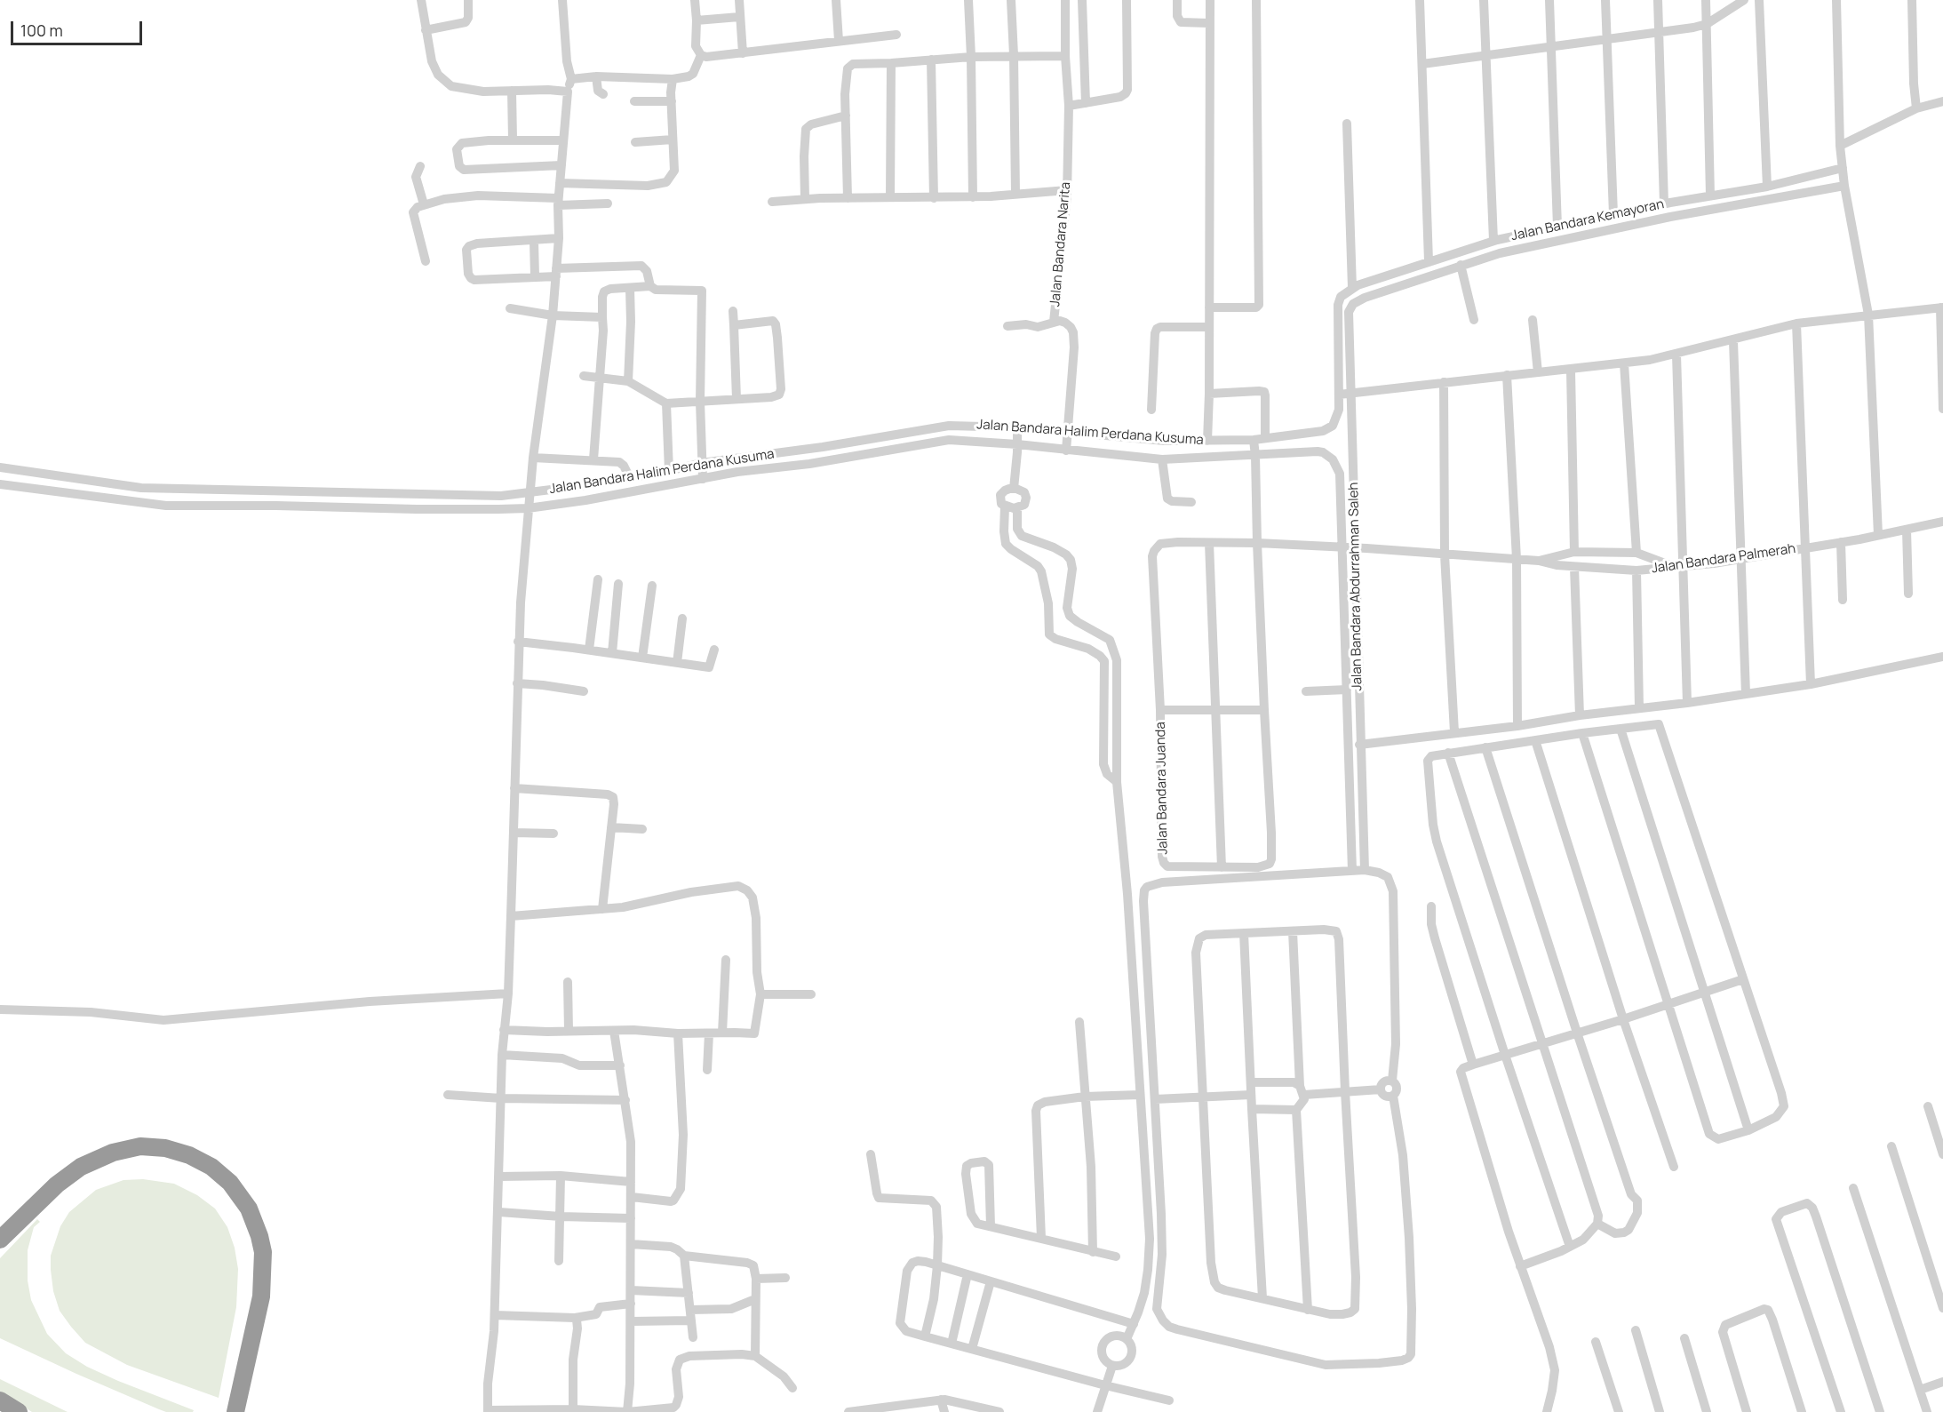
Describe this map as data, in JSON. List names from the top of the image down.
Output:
{
  "streets": {
    "street": [
      "Jalan Bandara Kemayoran",
      "Jalan Bandara Narita",
      "Jalan Bandara Halim Perdana Kusuma",
      "Jalan Bandara Palmerah",
      "Jalan Bandara Abdurrahman Saleh",
      "Jalan Bandara Juanda"
    ]
  },
  "crossings": [
    ["Jalan Bandara Kemayoran", "Jalan Bandara Abdurrahman Saleh"],
    ["Jalan Bandara Narita", "Jalan Bandara Halim Perdana Kusuma"],
    ["Jalan Bandara Halim Perdana Kusuma", "Jalan Bandara Abdurrahman Saleh"],
    ["Jalan Bandara Halim Perdana Kusuma", "Jalan Bandara Juanda"],
    ["Jalan Bandara Palmerah", "Jalan Bandara Abdurrahman Saleh"],
    ["Jalan Bandara Palmerah", "Jalan Bandara Juanda"],
    ["Jalan Bandara Abdurrahman Saleh", "Jalan Bandara Juanda"]
  ],
  "scale_bar": "100 m"
}
